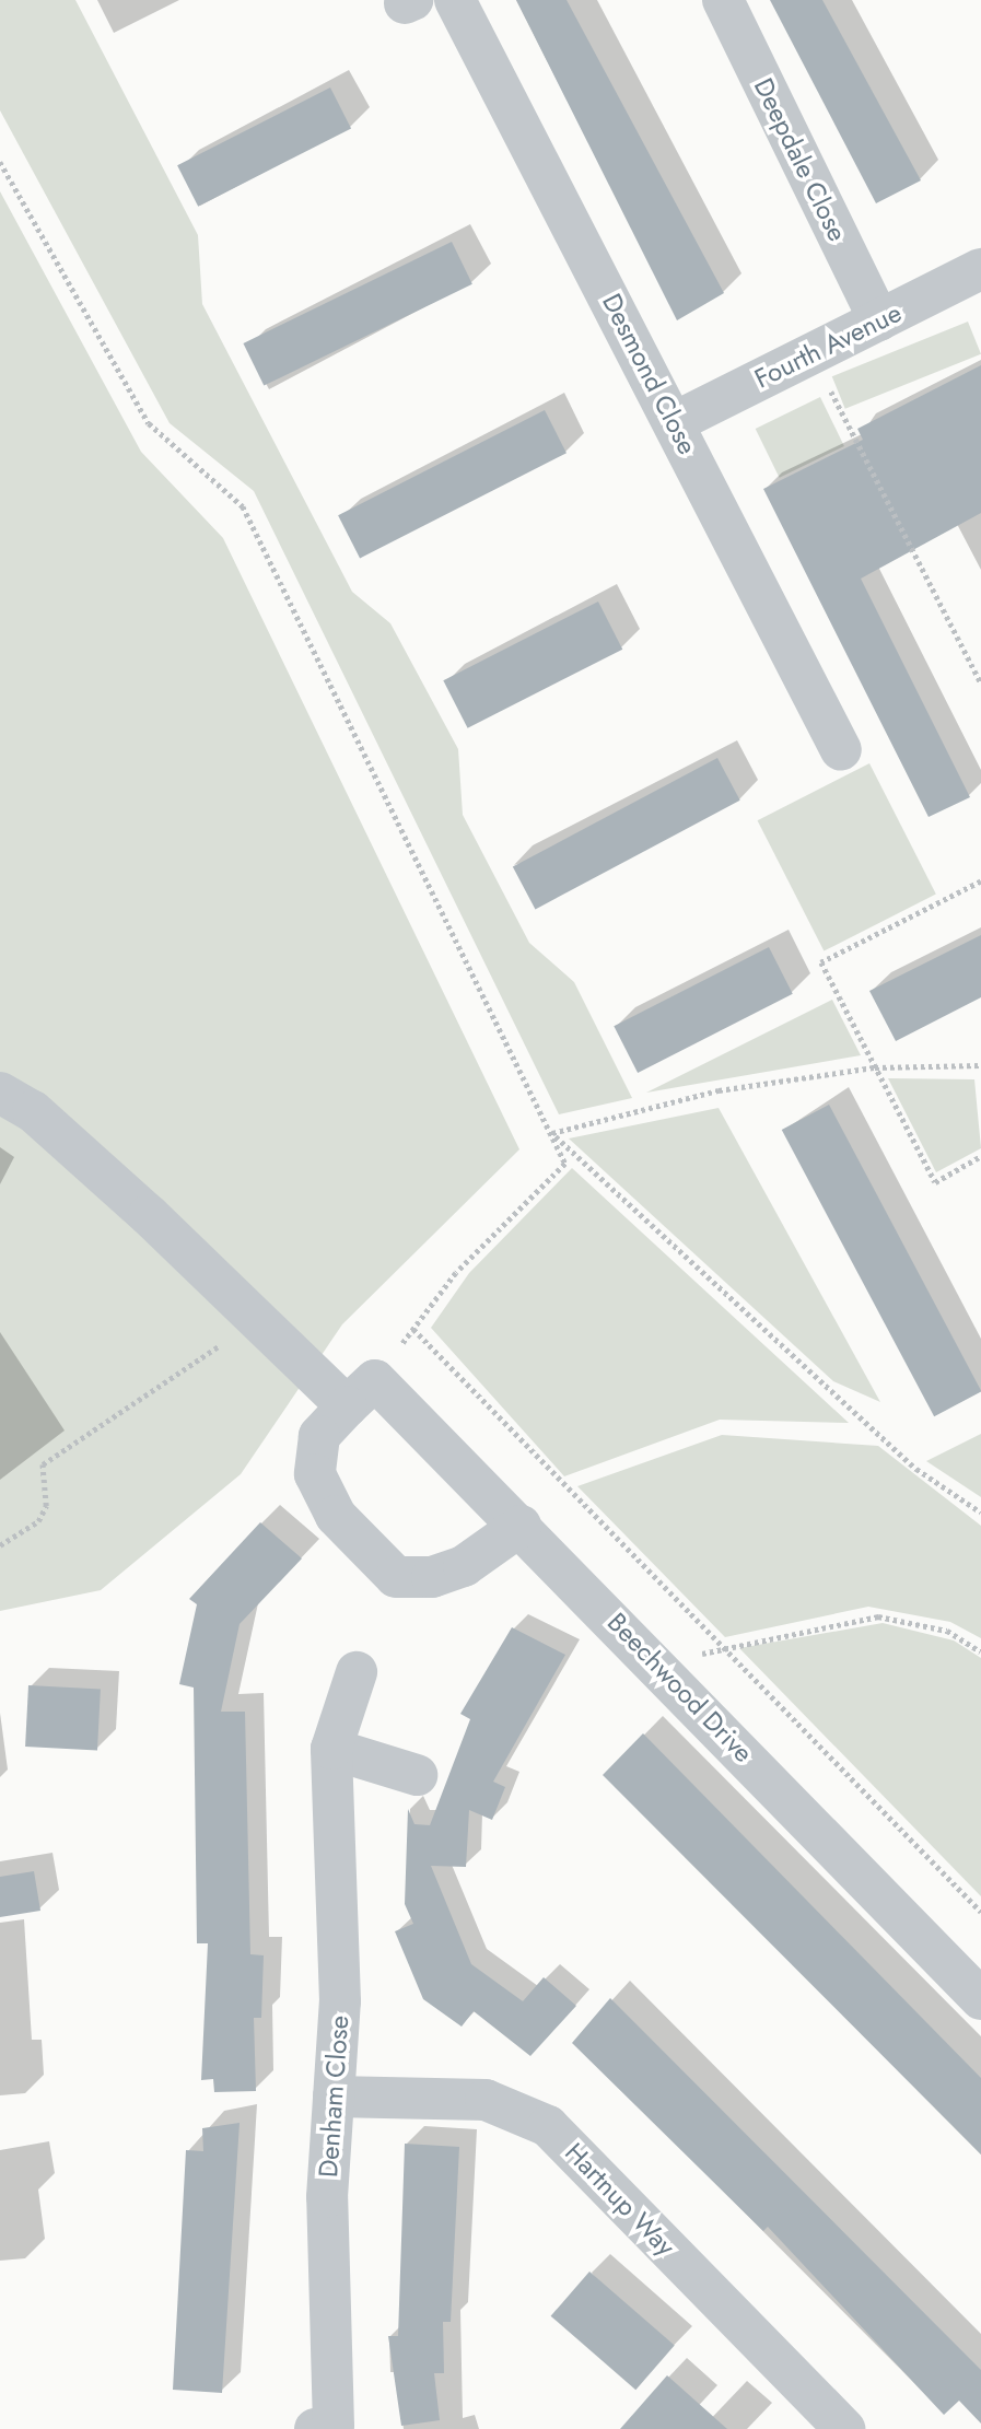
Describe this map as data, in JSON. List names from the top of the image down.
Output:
{
  "streets": {
    "street": [
      "Deepdale Close",
      "Fourth Avenue",
      "Desmond Close",
      "Beechwood Drive",
      "Denham Close",
      "Hartnup Way"
    ]
  },
  "crossings": [
    ["Deepdale Close", "Fourth Avenue"],
    ["Fourth Avenue", "Desmond Close"],
    ["Denham Close", "Hartnup Way"]
  ]
}
